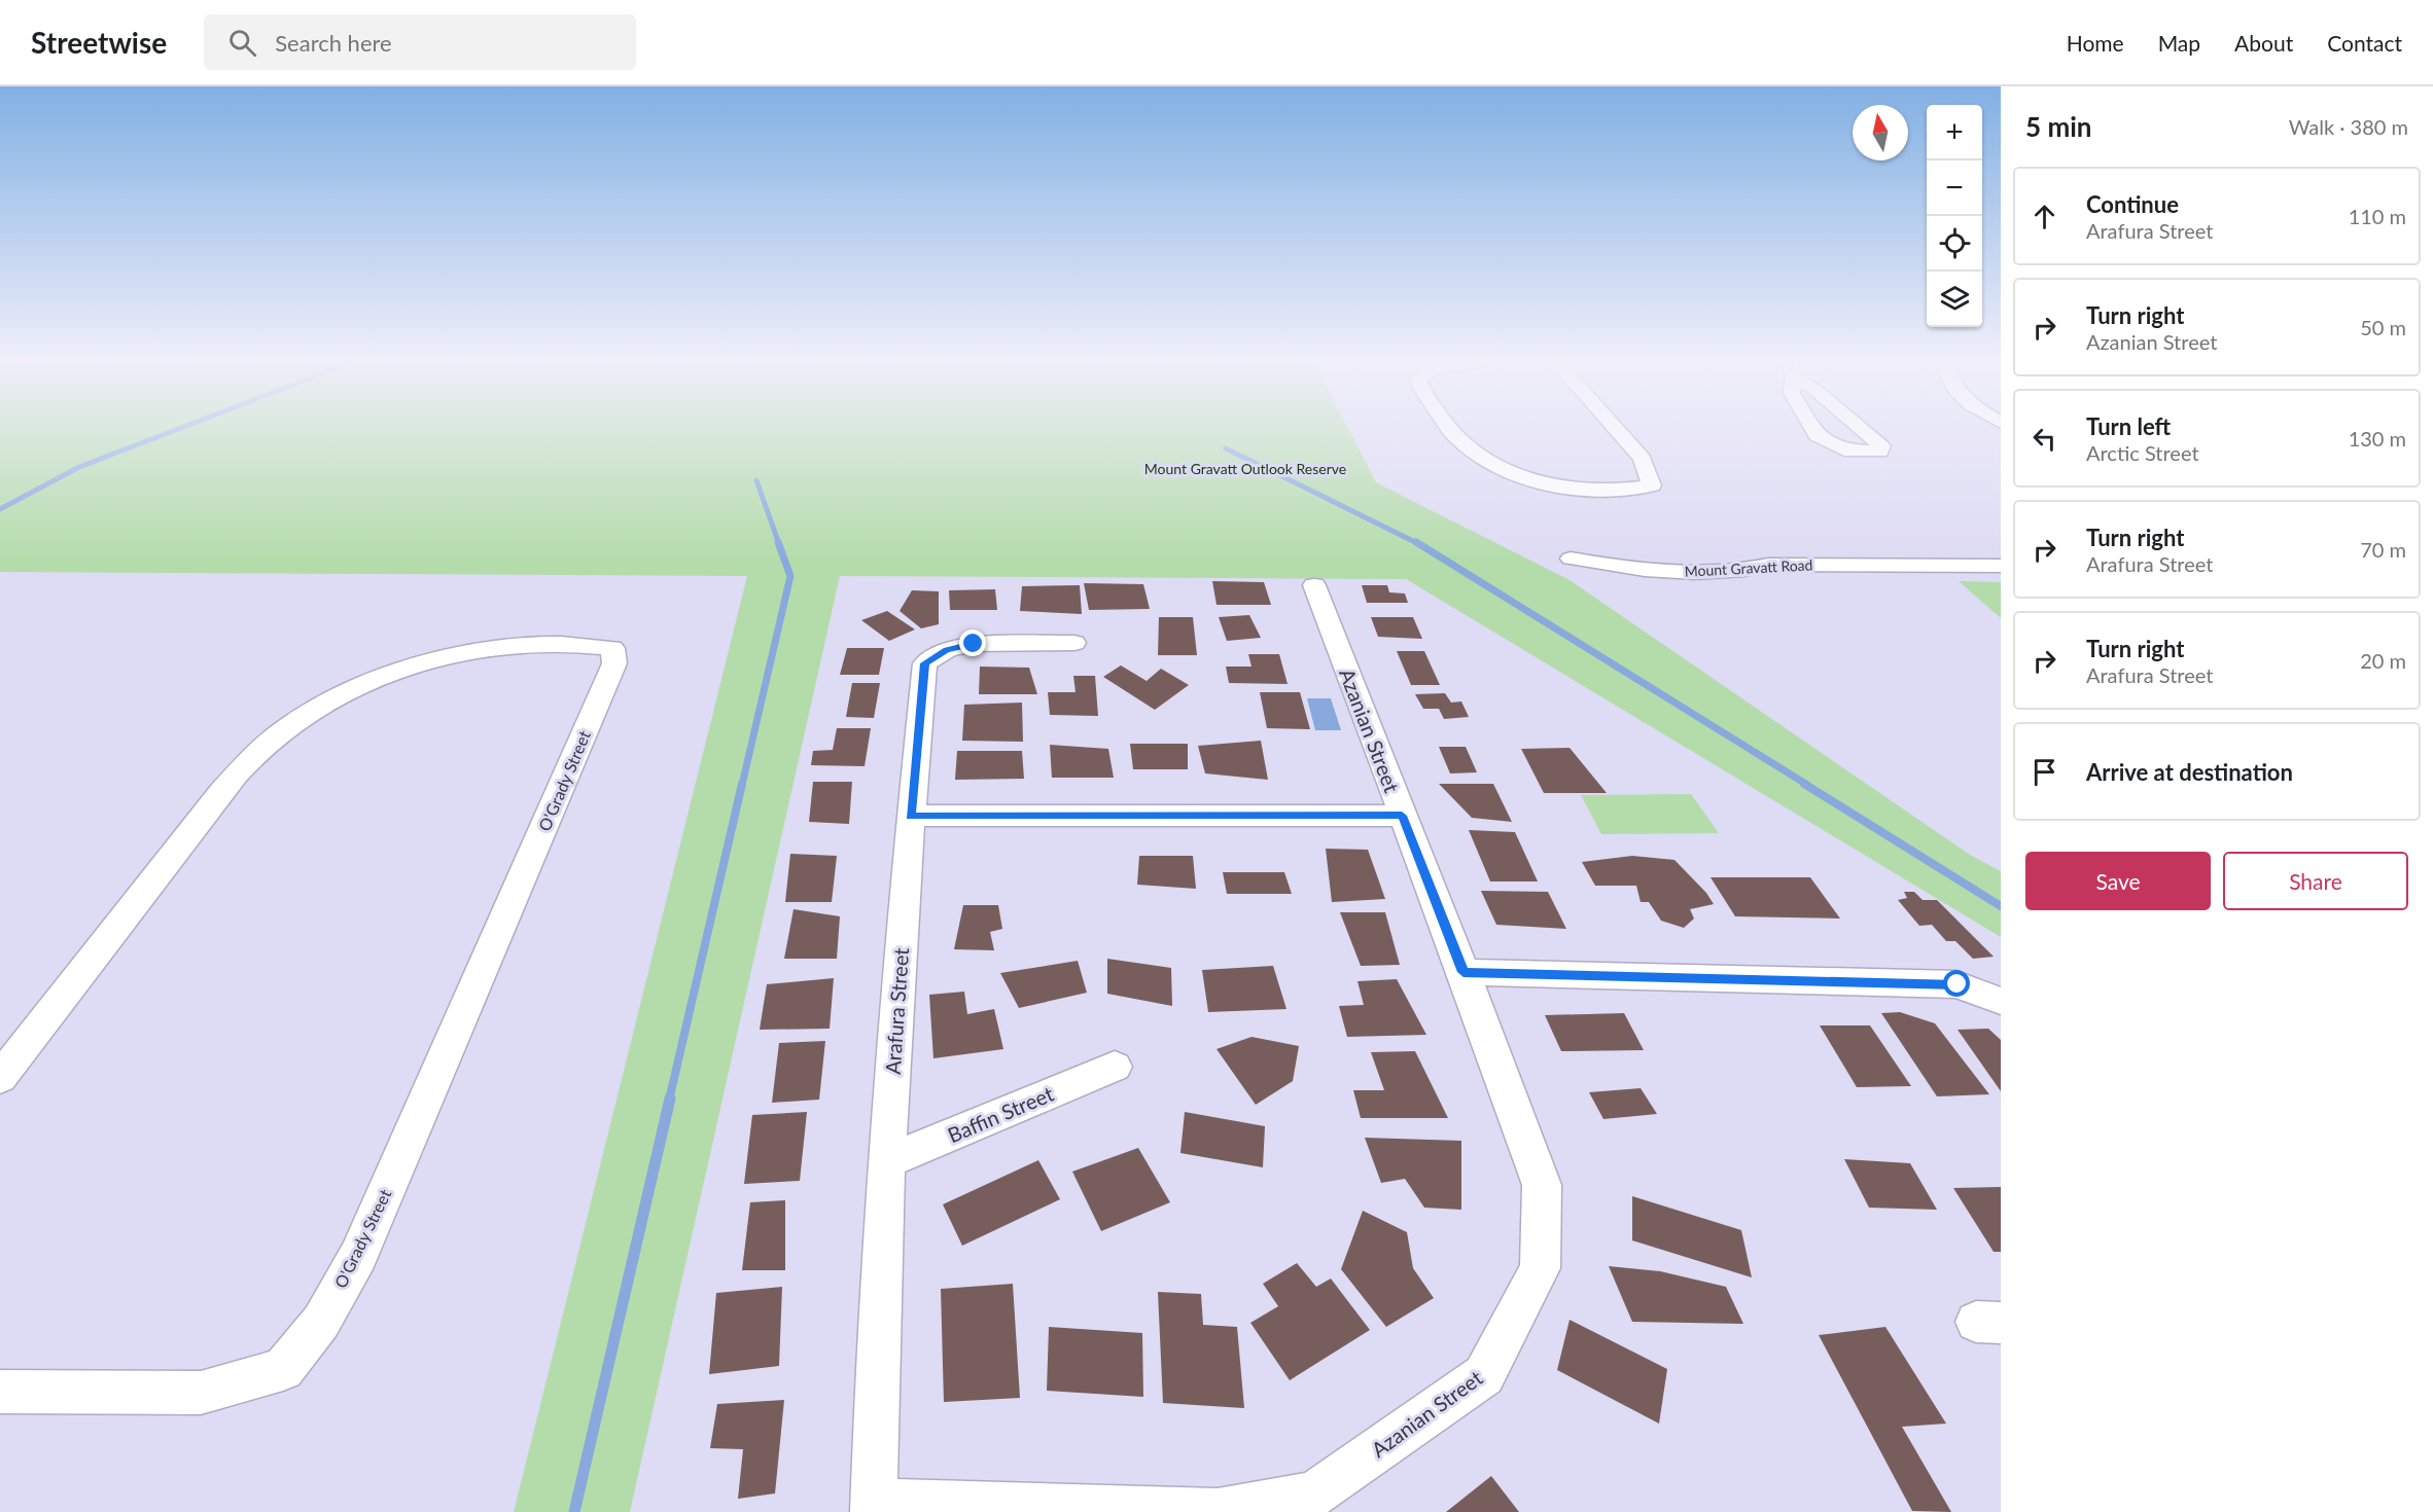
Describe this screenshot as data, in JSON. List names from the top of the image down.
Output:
{
  "streets": {
    "street": [
      "Mount Gravatt Road",
      "Azanian Street",
      "O'Grady Street",
      "Arafura Street",
      "Baffin Street"
    ]
  },
  "crossings": [
    ["Azanian Street", "Arafura Street"],
    ["Arafura Street", "Baffin Street"]
  ],
  "parks": ["Mount Gravatt Outlook Reserve"],
  "north": "top",
  "page": {
    "header": "Streetwise",
    "search": "Search here",
    "nav": [
      "Home",
      "Map",
      "About",
      "Contact"
    ],
    "heading": ["5 min", "Walk · 380 m"],
    "map_buttons": ["+", "−"],
    "list": [
      ["Continue", "Arafura Street", "110 m"],
      ["Turn right", "Azanian Street", "50 m"],
      ["Turn left", "Arctic Street", "130 m"],
      ["Turn right", "Arafura Street", "70 m"],
      ["Turn right", "Arafura Street", "20 m"],
      "Arrive at destination"
    ],
    "buttons": ["Save", "Share"]
  }
}
